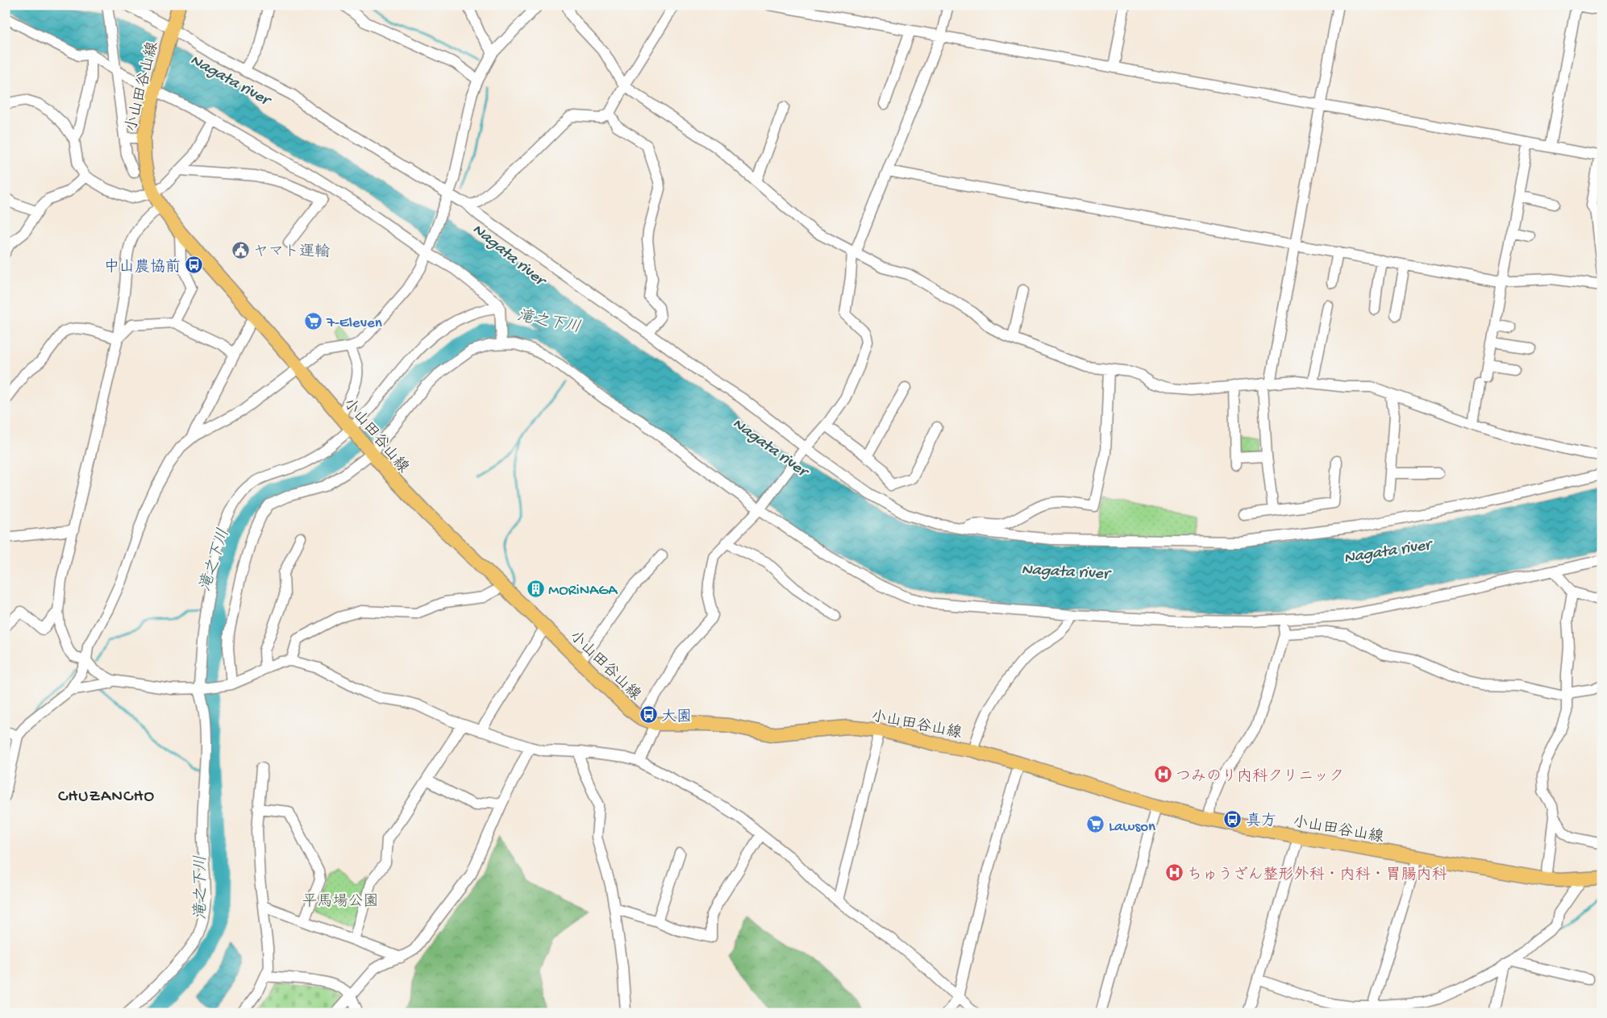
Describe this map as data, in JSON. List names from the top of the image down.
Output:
{
  "streets": {
    "main road": ["小山田谷山線"]
  },
  "districts": ["CHUZANCHO"],
  "water": ["Nagata river", "滝之下川"],
  "parks": ["平馬場公園"],
  "places": {
    "public building": ["ヤマト運輸"],
    "bus stop": ["中山農協前", "大園", "真方"],
    "supermarket": ["7-Eleven", "Lawson"],
    "building": ["MORiNAGA"],
    "hospital": ["つみのり内科クリニック", "ちゅうざん整形外科・内科・胃腸内科"]
  }
}
